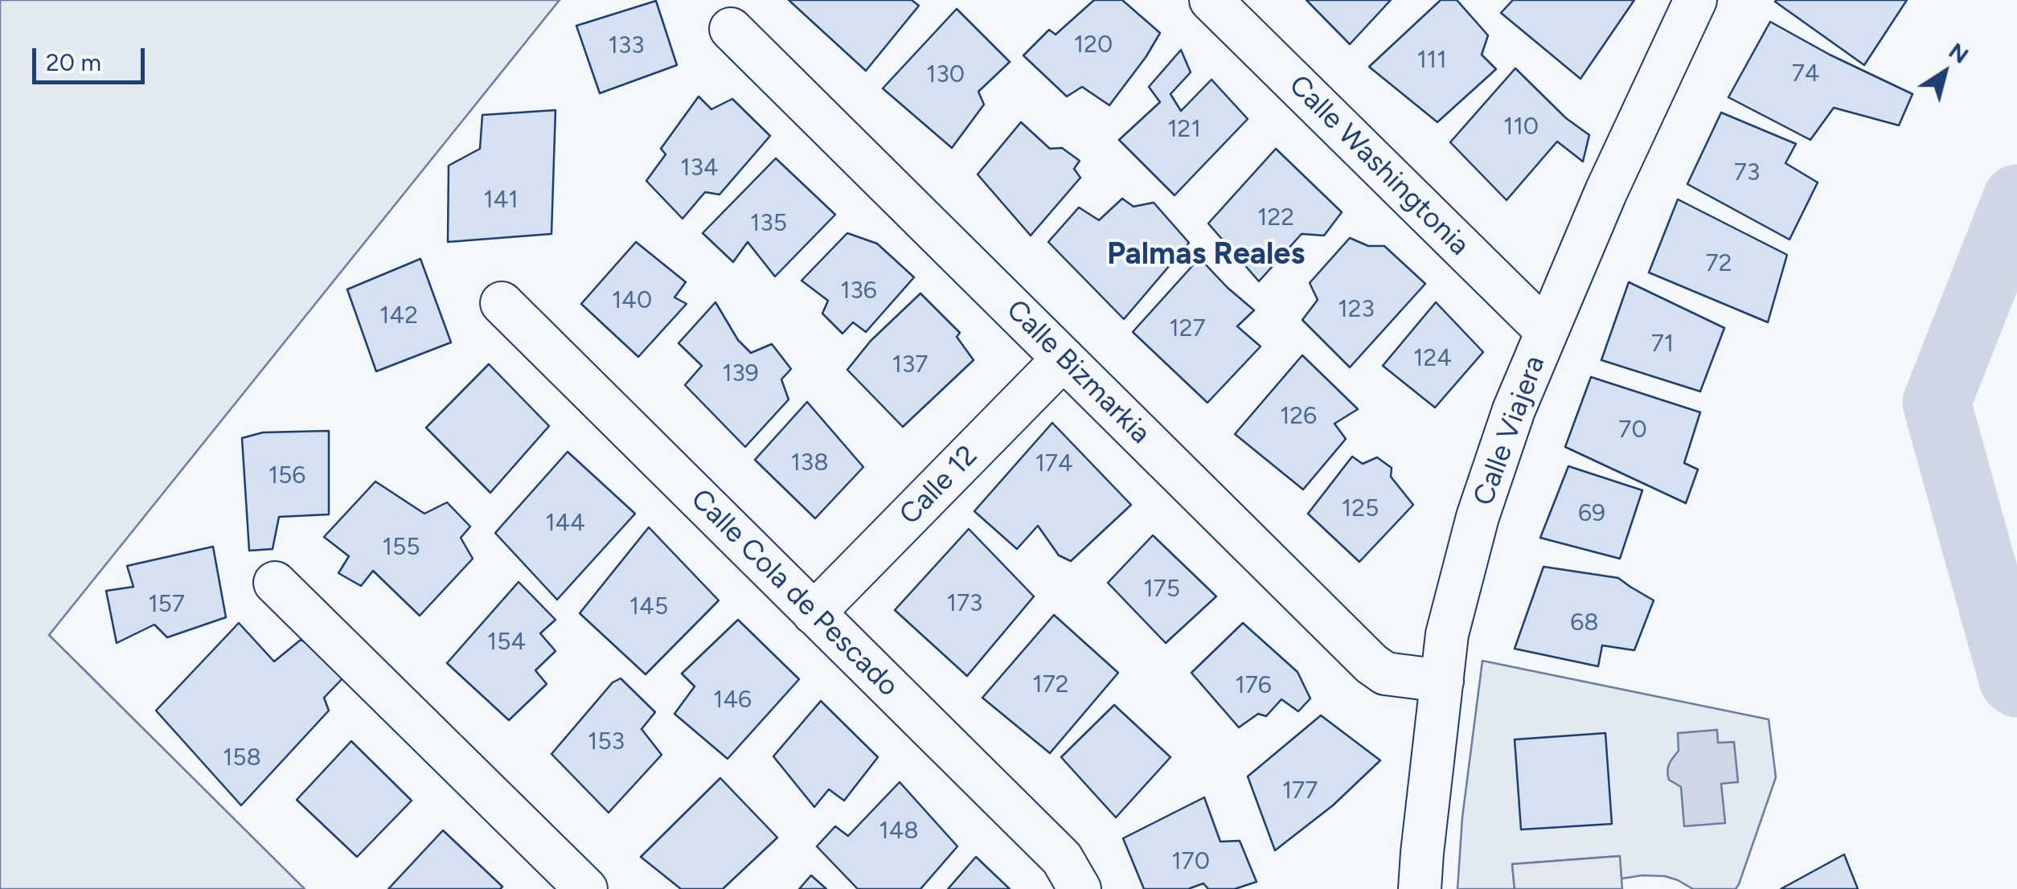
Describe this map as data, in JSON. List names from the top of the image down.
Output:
{
  "streets": {
    "street": [
      "Calle Washingtonia",
      "Calle Bizmarkia",
      "Calle Viajera",
      "Calle 12",
      "Calle Cola de Pescado"
    ]
  },
  "crossings": [
    ["Calle Washingtonia", "Calle Viajera"],
    ["Calle Bizmarkia", "Calle Viajera"],
    ["Calle Bizmarkia", "Calle 12"],
    ["Calle 12", "Calle Cola de Pescado"]
  ],
  "districts": ["Palmas Reales"],
  "house_numbers": [
    "120",
    "133",
    "111",
    "74",
    "130",
    "110",
    "121",
    "134",
    "73",
    "141",
    "122",
    "135",
    "72",
    "136",
    "140",
    "123",
    "142",
    "127",
    "71",
    "124",
    "137",
    "139",
    "126",
    "70",
    "138",
    "174",
    "156",
    "125",
    "69",
    "144",
    "155",
    "175",
    "173",
    "157",
    "145",
    "68",
    "154",
    "172",
    "176",
    "146",
    "153",
    "158",
    "177",
    "148",
    "170"
  ],
  "scale_bar": "20 m",
  "north": "top right"
}
